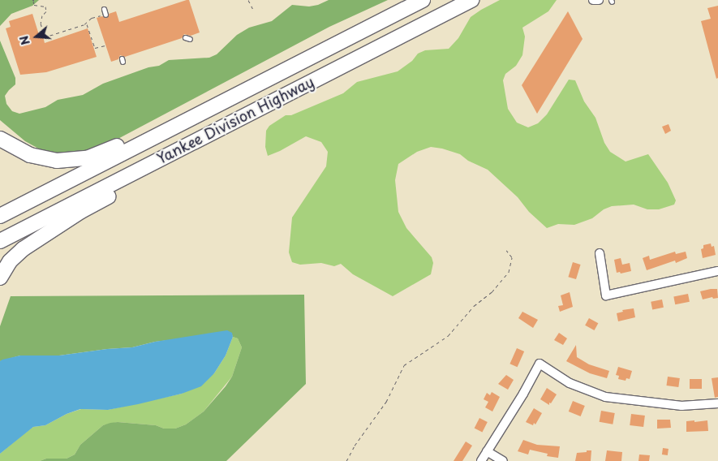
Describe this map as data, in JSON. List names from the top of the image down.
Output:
{
  "streets": {
    "highway": ["Yankee Division Highway"]
  },
  "north": "left"
}
